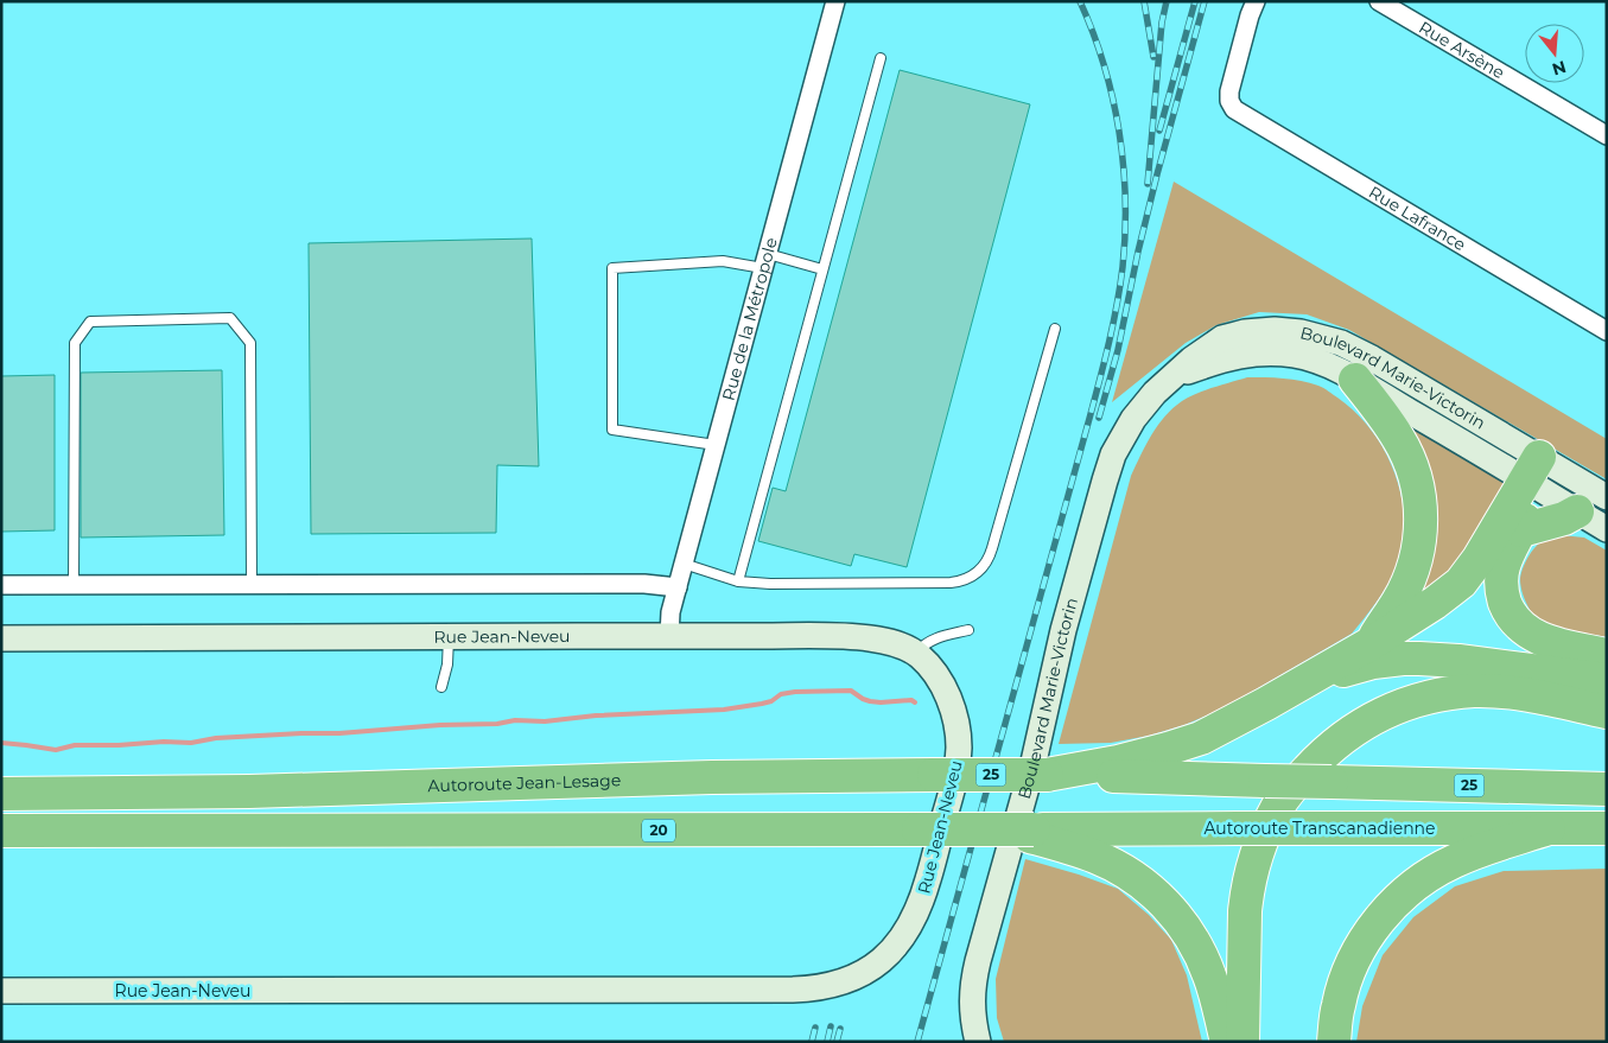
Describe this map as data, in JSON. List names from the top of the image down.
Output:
{
  "streets": {
    "highway": [
      "25",
      "Autoroute Jean-Lesage",
      "Autoroute Transcanadienne",
      "20"
    ],
    "street": [
      "Rue Arsène",
      "Rue Lafrance",
      "Rue de la Métropole",
      "Boulevard Marie-Victorin",
      "Rue Jean-Neveu"
    ]
  },
  "crossings": [
    ["Rue de la Métropole", "Rue Jean-Neveu"],
    ["25", "Autoroute Jean-Lesage"],
    ["Autoroute Transcanadienne", "20"]
  ],
  "north": "bottom"
}
